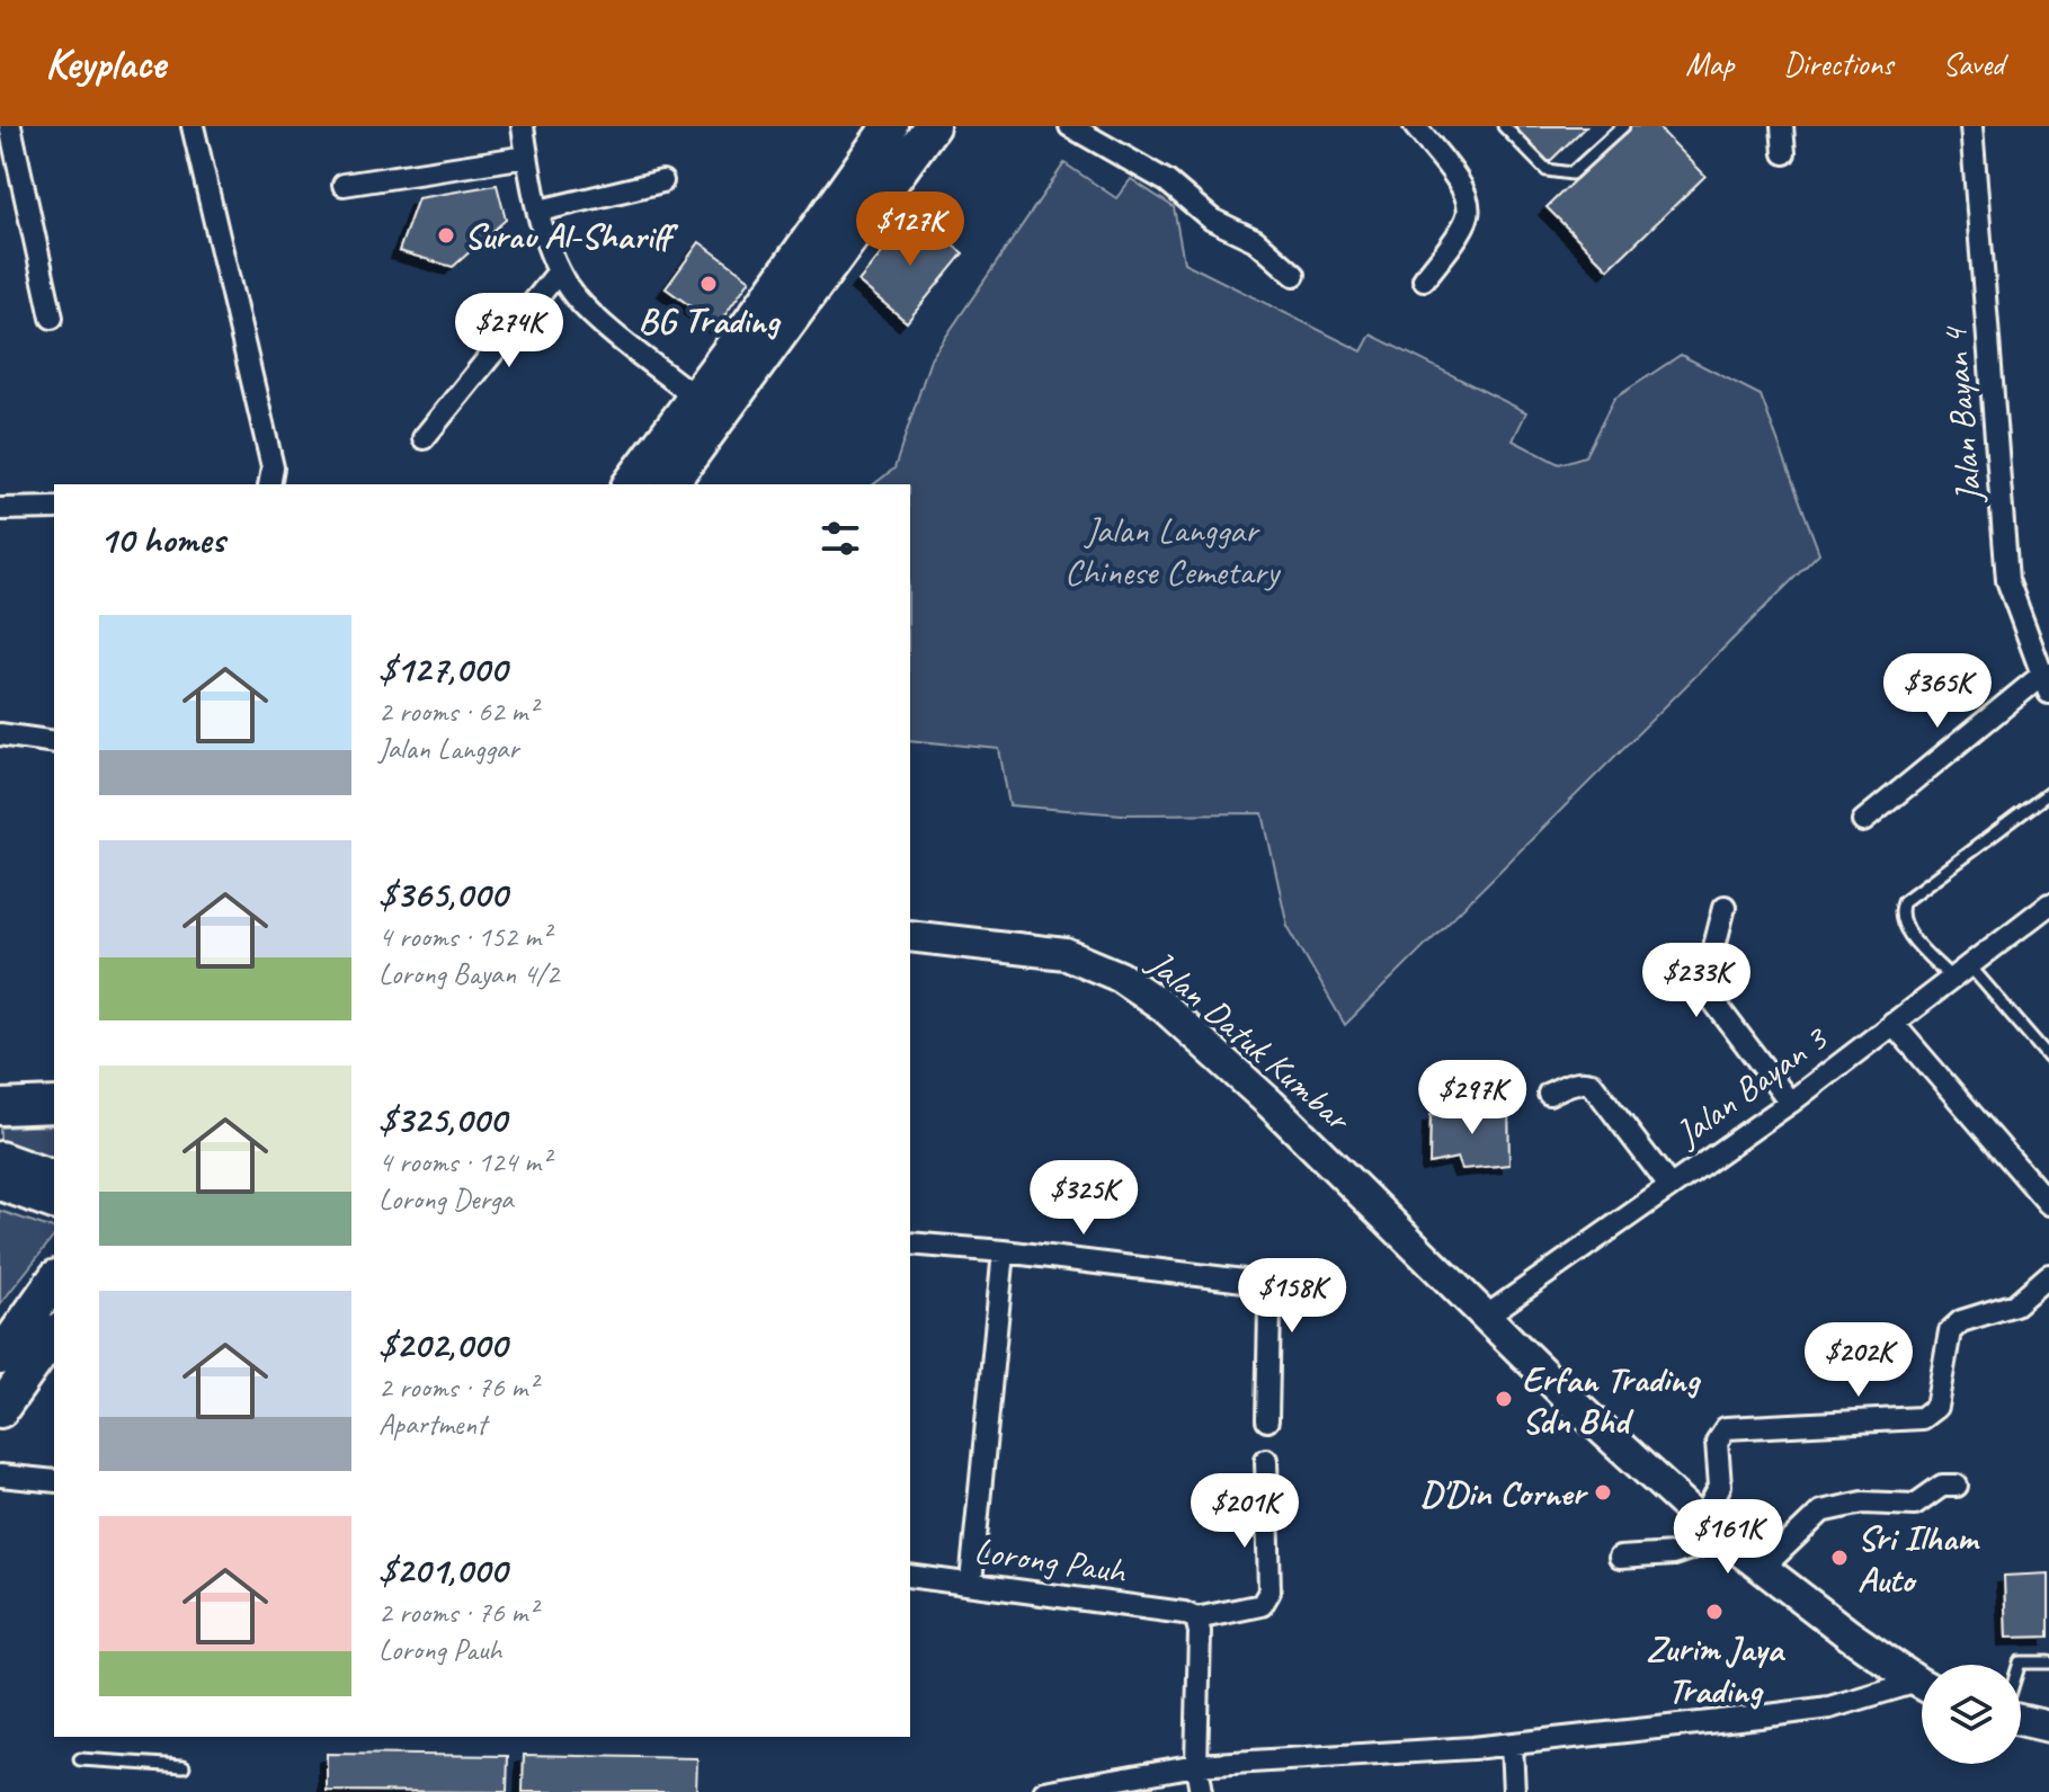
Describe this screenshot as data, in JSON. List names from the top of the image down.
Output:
{
  "streets": {
    "main road": ["Jalan Datuk Kumbar"],
    "street": ["Jalan Bayan 4", "Jalan Bayan 3", "Lorong Pauh"]
  },
  "crossings": [
    ["Jalan Datuk Kumbar", "Jalan Bayan 3"]
  ],
  "parks": ["Jalan Langgar Chinese Cemetary"],
  "places": [
    "Surau Al-Shariff",
    "BG Trading",
    "Erfan Trading Sdn Bhd",
    "D'Din Corner",
    "Sri Ilham Auto",
    "Zurim Jaya Trading"
  ],
  "page": {
    "header": "Keyplace",
    "nav": ["Map", "Directions", "Saved"],
    "price": [
      "$127K",
      "$274K",
      "$365K",
      "$233K",
      "$297K",
      "$325K",
      "$158K",
      "$202K",
      "$201K",
      "$161K"
    ],
    "heading": "10 homes",
    "list": [
      {
        "name": "$127,000",
        "note": "2 rooms · 62 m² · Jalan Langgar"
      },
      {
        "name": "$365,000",
        "note": "4 rooms · 152 m² · Lorong Bayan 4/2"
      },
      {
        "name": "$325,000",
        "note": "4 rooms · 124 m² · Lorong Derga"
      },
      {
        "name": "$202,000",
        "note": "2 rooms · 76 m² · Apartment"
      },
      {
        "name": "$201,000",
        "note": "2 rooms · 76 m² · Lorong Pauh"
      }
    ]
  }
}
